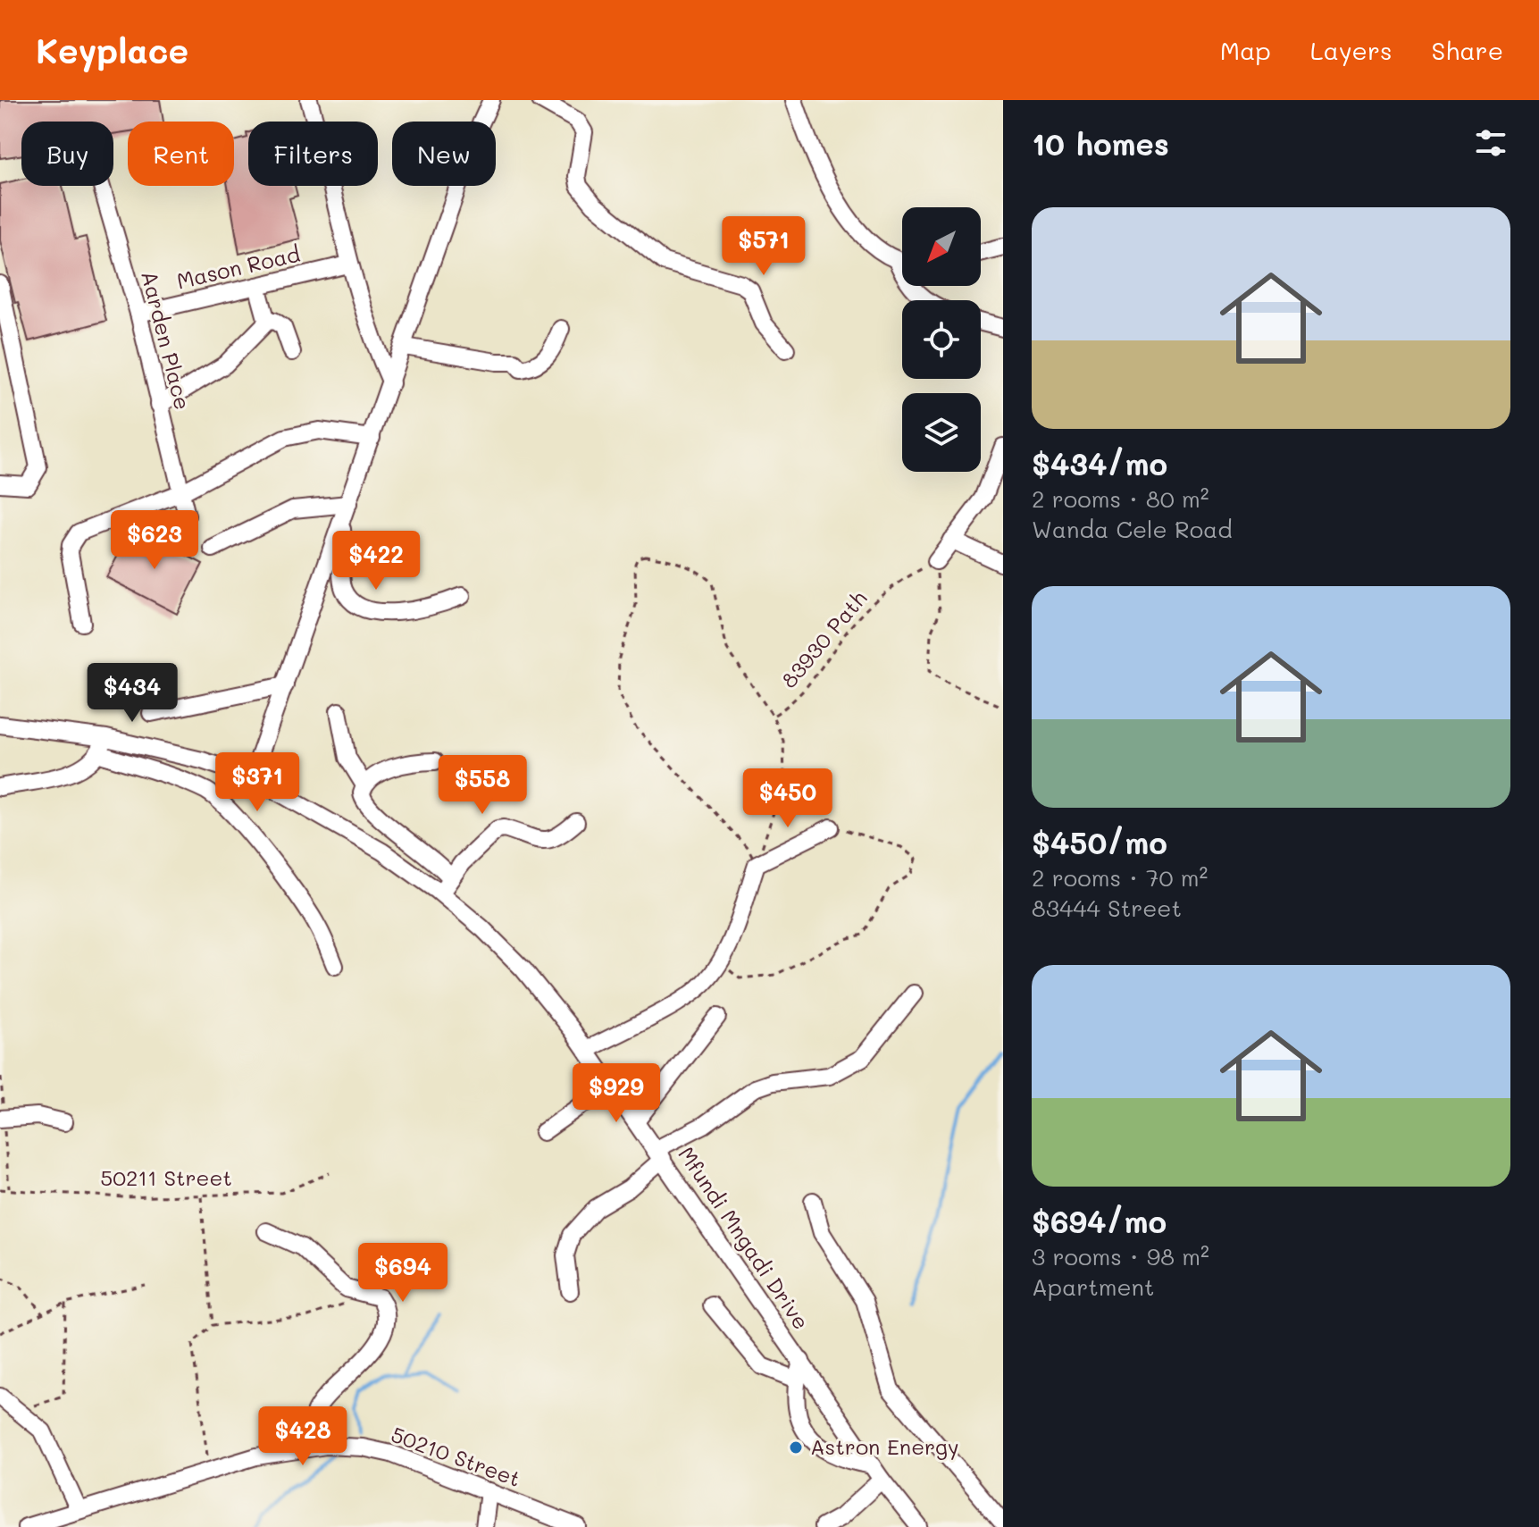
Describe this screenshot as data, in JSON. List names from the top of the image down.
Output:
{
  "streets": {
    "street": [
      "Mason Road",
      "Aarden Place",
      "Mfundi Mngadi Drive",
      "50210 Street"
    ],
    "path": ["83930 Path", "50211 Street"]
  },
  "crossings": [
    ["Mason Road", "Aarden Place"]
  ],
  "places": ["Astron Energy"],
  "north": "bottom left",
  "page": {
    "header": "Keyplace",
    "nav": ["Map", "Layers", "Share"],
    "heading": "10 homes",
    "chip": [
      "Buy",
      "Rent",
      "Filters",
      "New"
    ],
    "list": [
      {
        "name": "$434/mo",
        "note": "2 rooms · 80 m² · Wanda Cele Road"
      },
      {
        "name": "$450/mo",
        "note": "2 rooms · 70 m² · 83444 Street"
      },
      {
        "name": "$694/mo",
        "note": "3 rooms · 98 m² · Apartment"
      }
    ],
    "price": [
      "$571",
      "$623",
      "$422",
      "$434",
      "$371",
      "$558",
      "$450",
      "$929",
      "$694",
      "$428"
    ]
  }
}
